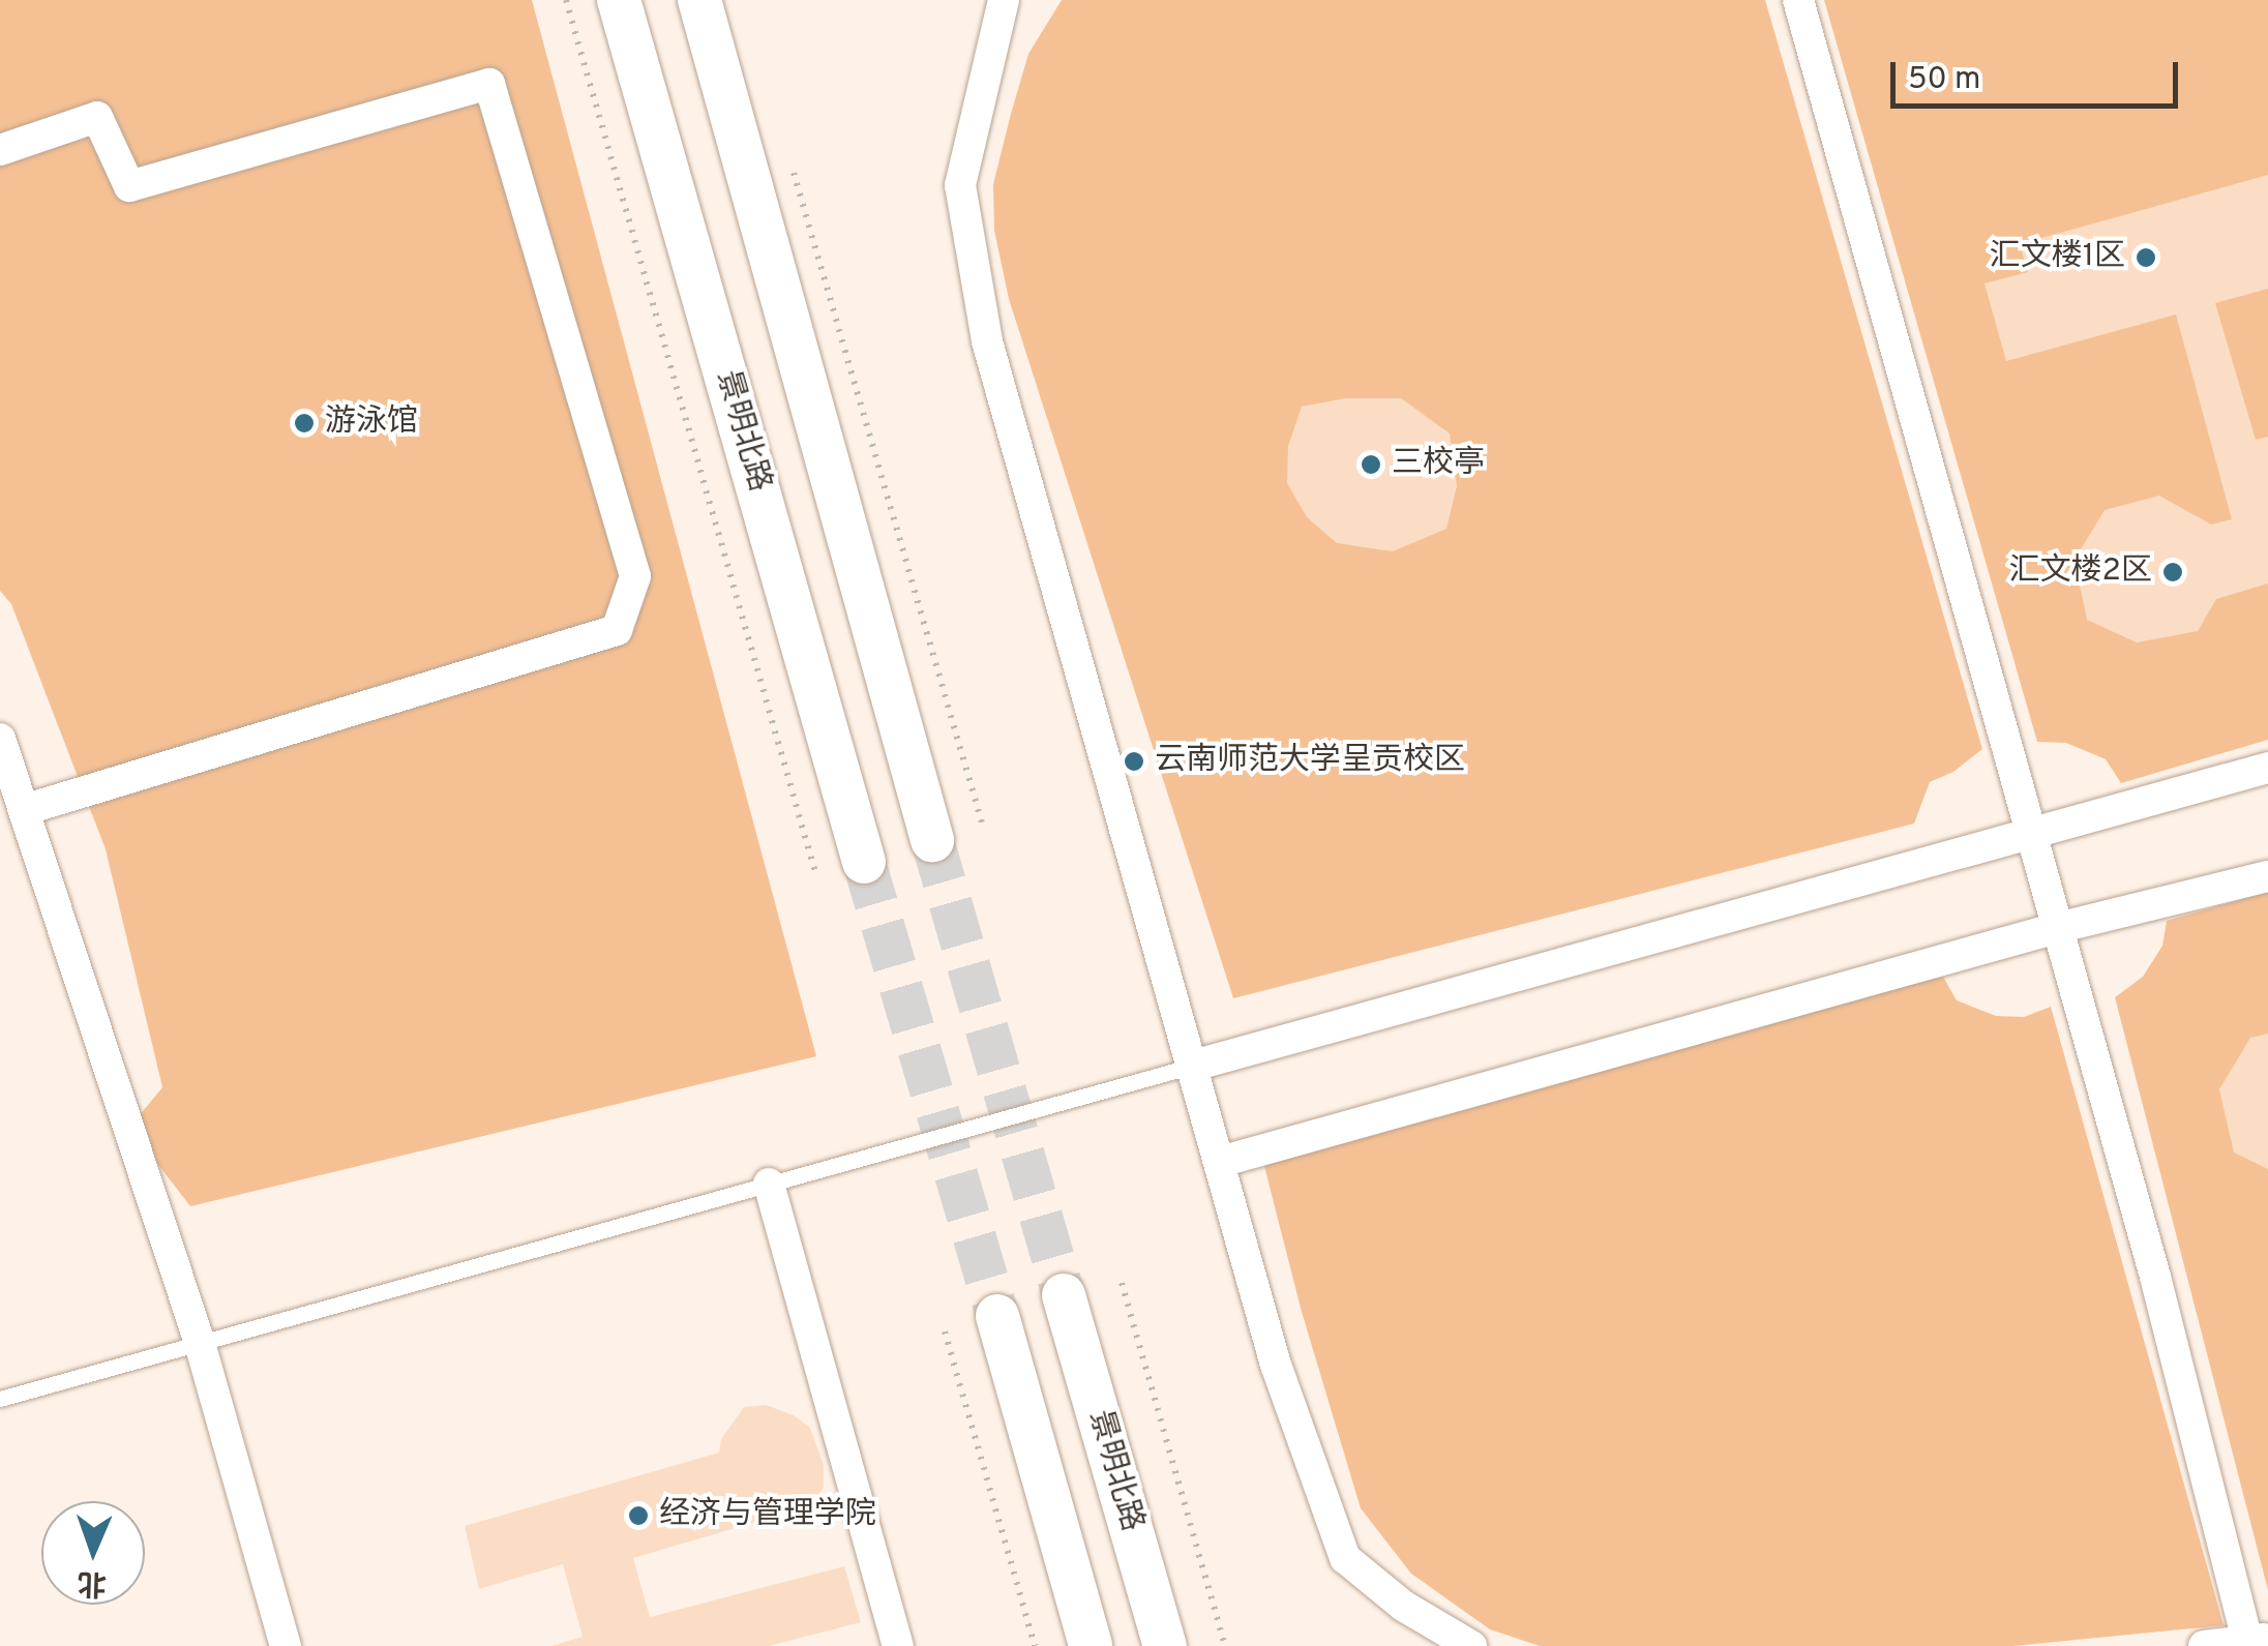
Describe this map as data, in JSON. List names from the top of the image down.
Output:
{
  "streets": {
    "main road": ["景明北路"]
  },
  "places": [
    "汇文楼1区",
    "游泳馆",
    "三校亭",
    "汇文楼2区",
    "云南师范大学呈贡校区",
    "经济与管理学院"
  ],
  "scale_bar": "50 m",
  "north": "bottom"
}
